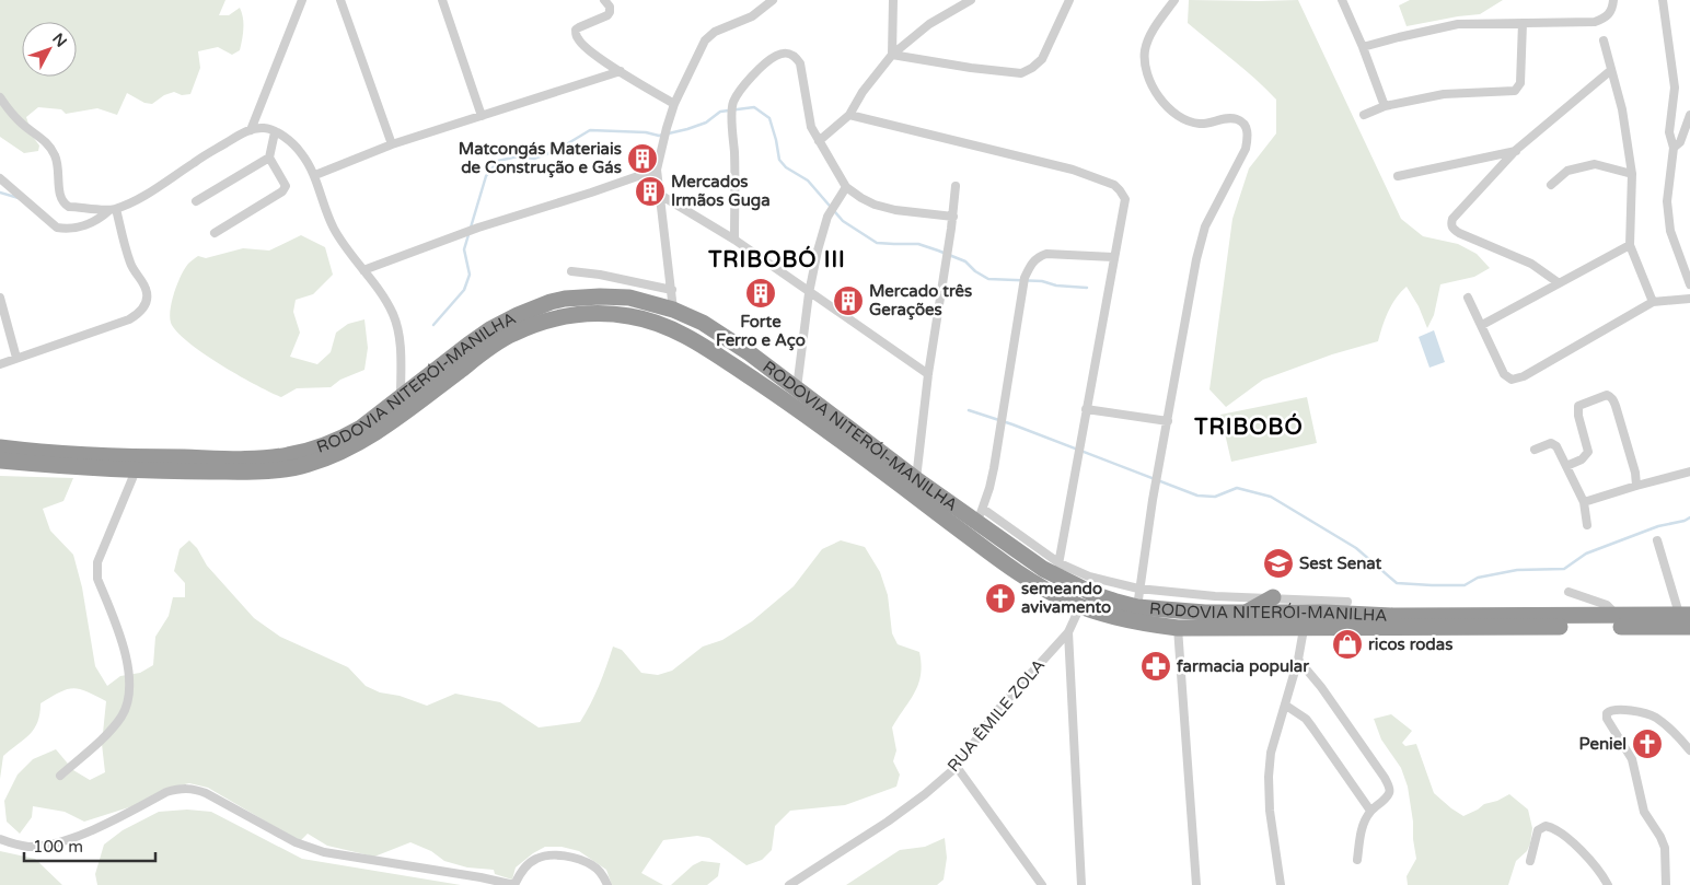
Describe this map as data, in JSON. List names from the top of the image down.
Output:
{
  "streets": {
    "highway": ["RODOVIA NITERÓI-MANILHA"],
    "street": ["RUA ÊMILE ZOLA"]
  },
  "crossings": [
    ["RODOVIA NITERÓI-MANILHA", "RUA ÊMILE ZOLA"]
  ],
  "districts": ["TRIBOBÓ III", "TRIBOBÓ"],
  "places": {
    "building": [
      "Matcongás Materiais de Construção e Gás",
      "Mercados Irmãos Guga",
      "Forte Ferro e Aço",
      "Mercado três Gerações"
    ],
    "school or university": ["Sest Senat"],
    "church": ["semeando avivamento", "Peniel"],
    "shop": ["ricos rodas"],
    "pharmacy": ["farmacia popular"]
  },
  "scale_bar": "100 m",
  "north": "top right"
}
